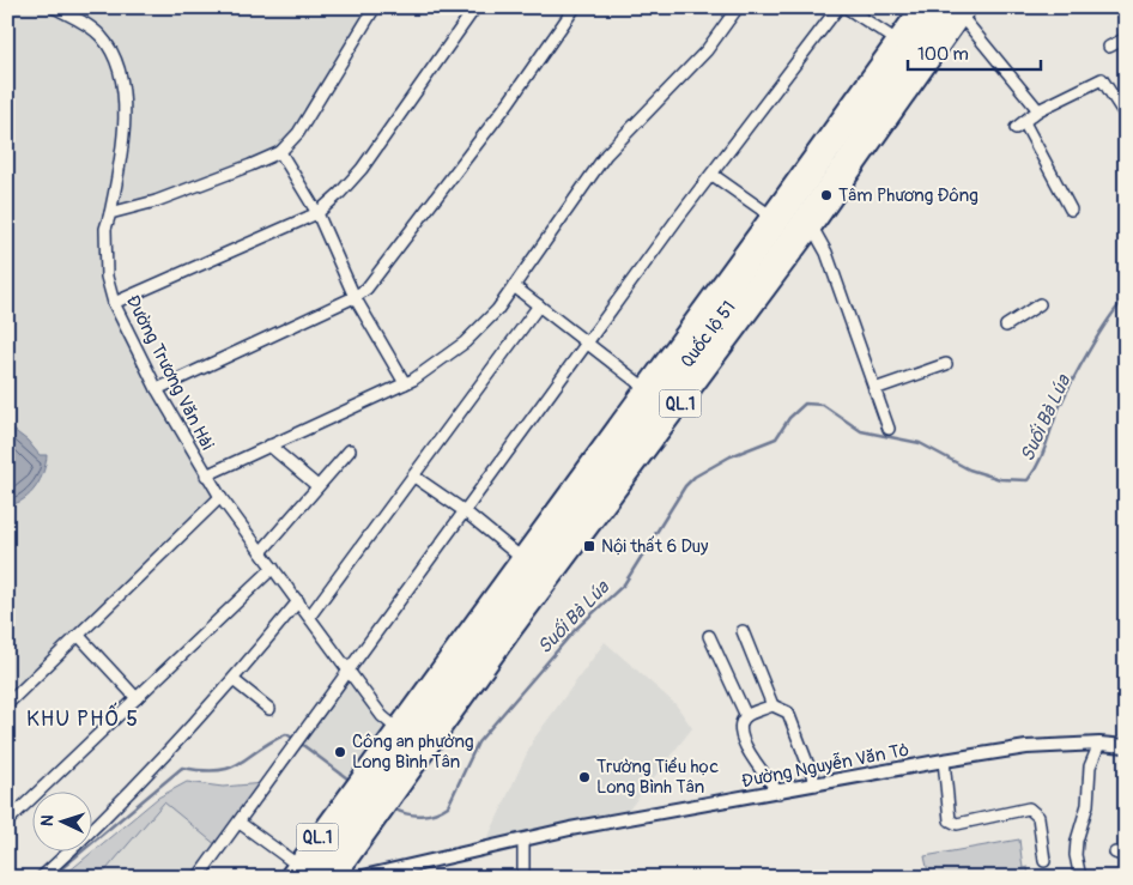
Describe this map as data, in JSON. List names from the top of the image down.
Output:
{
  "streets": {
    "main road": ["Quốc lộ 51", "QL.1"],
    "street": ["Đường Trương Văn Hải", "Đường Nguyễn Văn Tỏ"]
  },
  "crossings": [
    ["Quốc lộ 51", "Đường Trương Văn Hải"],
    ["Quốc lộ 51", "QL.1"]
  ],
  "districts": ["KHU PHỐ 5"],
  "water": ["Suối Bà Lúa"],
  "places": {
    "other": ["Tâm Phương Đông", "Công an phường Long Bình Tân", "Trường Tiểu học Long Bình Tân"],
    "transit": ["Nội thất 6 Duy"]
  },
  "scale_bar": "100 m",
  "north": "left"
}
